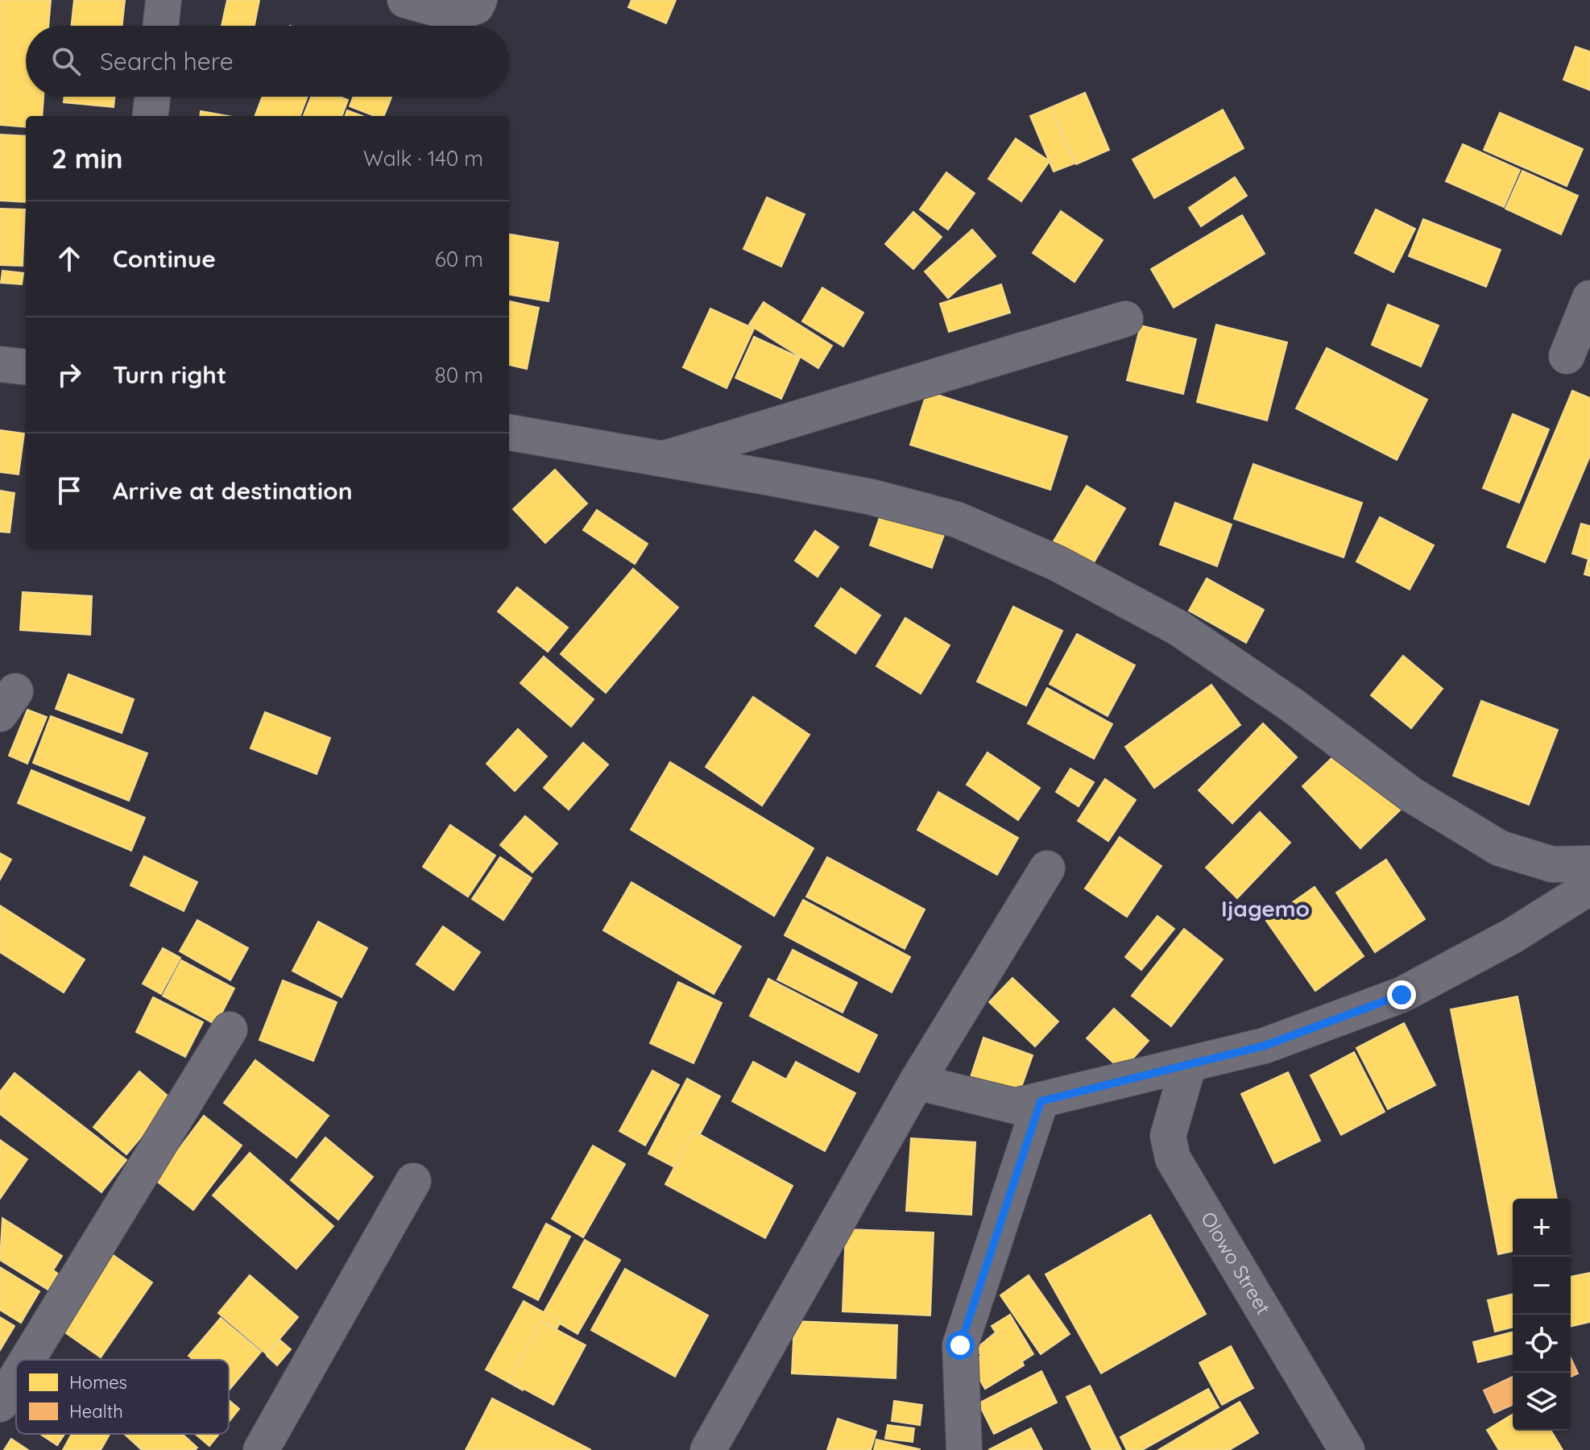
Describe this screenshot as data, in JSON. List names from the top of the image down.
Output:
{
  "streets": {
    "street": ["Olowo Street"]
  },
  "districts": ["Ijagemo"],
  "legend": ["Homes", "Health"],
  "page": {
    "search": "Search here",
    "heading": ["2 min", "Walk · 140 m"],
    "list": [
      ["Continue", "60 m"],
      ["Turn right", "80 m"],
      "Arrive at destination"
    ],
    "map_buttons": ["+", "−"]
  }
}
